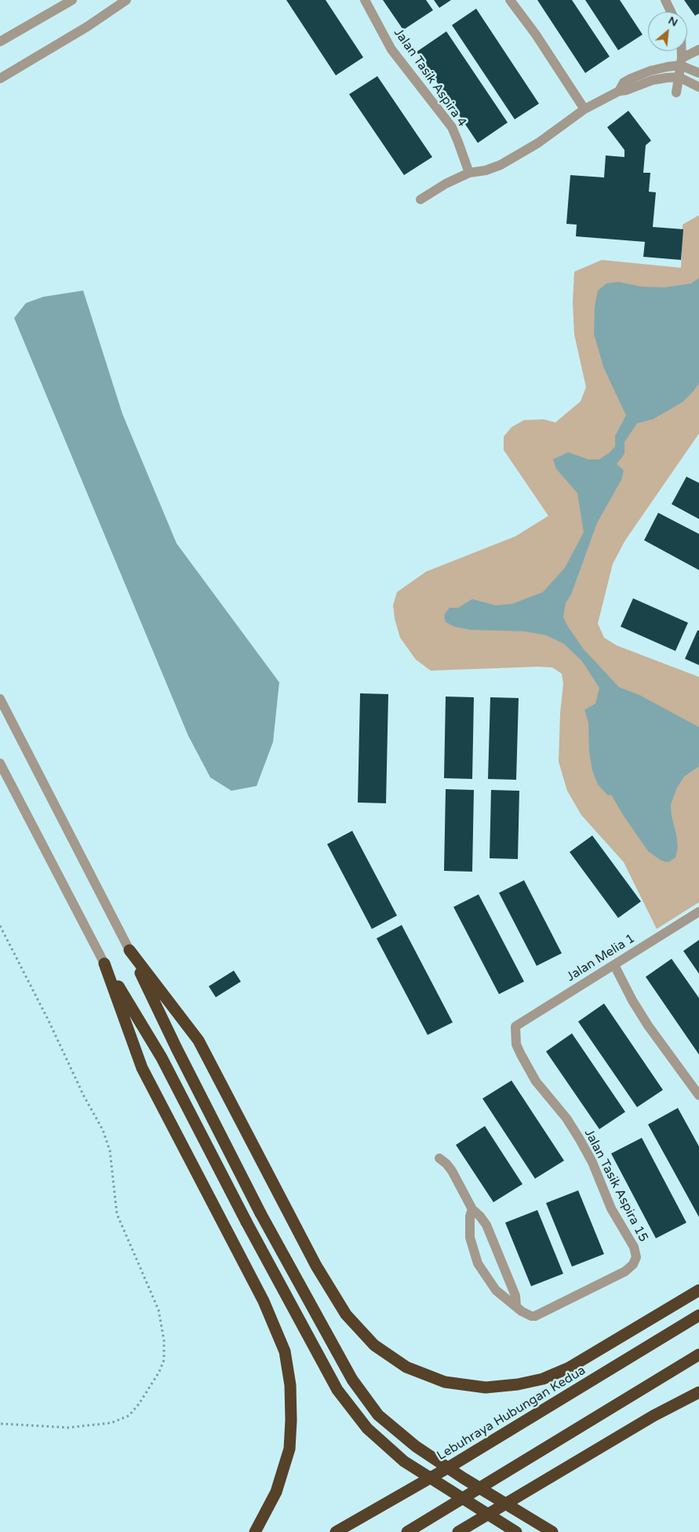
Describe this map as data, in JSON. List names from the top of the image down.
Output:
{
  "streets": {
    "highway": ["Lebuhraya Hubungan Kedua"],
    "street": ["Jalan Tasik Aspira 4", "Jalan Melia 1", "Jalan Tasik Aspira 15"]
  },
  "crossings": [
    ["Jalan Melia 1", "Jalan Tasik Aspira 15"]
  ],
  "north": "top right"
}
